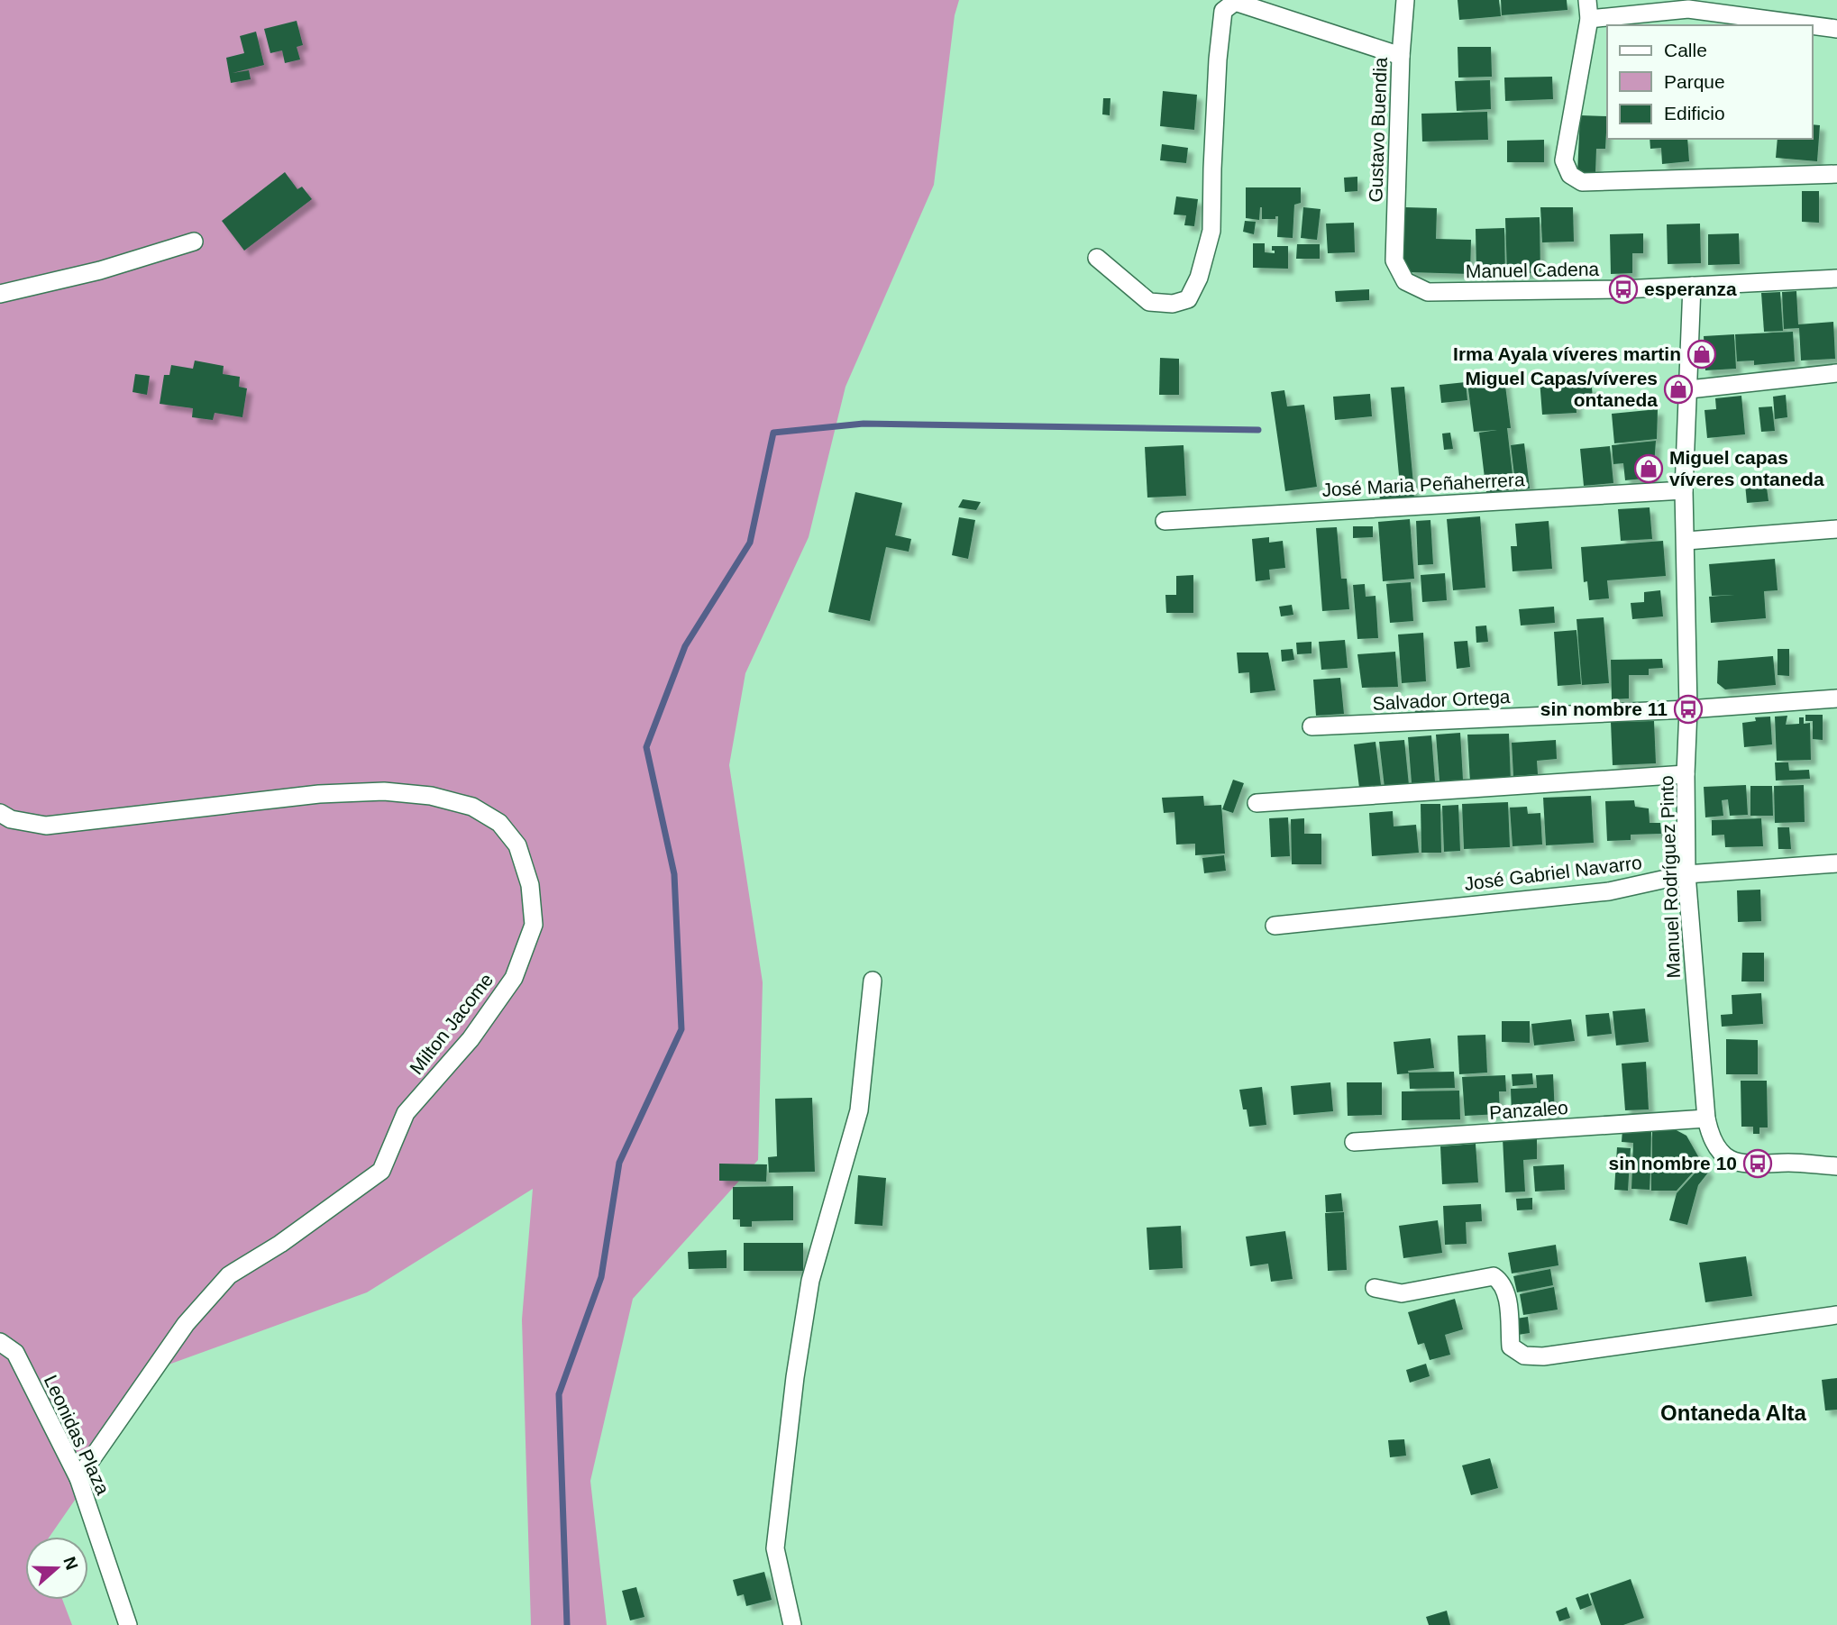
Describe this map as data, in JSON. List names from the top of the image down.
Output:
{
  "streets": {
    "street": [
      "Gustavo Buendia",
      "Manuel Cadena",
      "José Maria Peñaherrera",
      "Salvador Ortega",
      "José Gabriel Navarro",
      "Manuel Rodríguez Pinto",
      "Milton Jacome",
      "Panzaleo",
      "Leonidas Plaza"
    ]
  },
  "crossings": [
    ["Gustavo Buendia", "Manuel Cadena"],
    ["Manuel Cadena", "Manuel Rodríguez Pinto"],
    ["José Maria Peñaherrera", "Manuel Rodríguez Pinto"],
    ["Salvador Ortega", "Manuel Rodríguez Pinto"],
    ["José Gabriel Navarro", "Manuel Rodríguez Pinto"],
    ["Manuel Rodríguez Pinto", "Panzaleo"],
    ["Milton Jacome", "Leonidas Plaza"]
  ],
  "districts": ["Ontaneda Alta"],
  "places": {
    "bus stop": ["esperanza", "sin nombre 11", "sin nombre 10"],
    "shop": ["Irma Ayala víveres martin", "Miguel Capas/víveres ontaneda", "Miguel capas víveres ontaneda"]
  },
  "legend": ["Calle", "Parque", "Edificio"],
  "north": "right"
}
